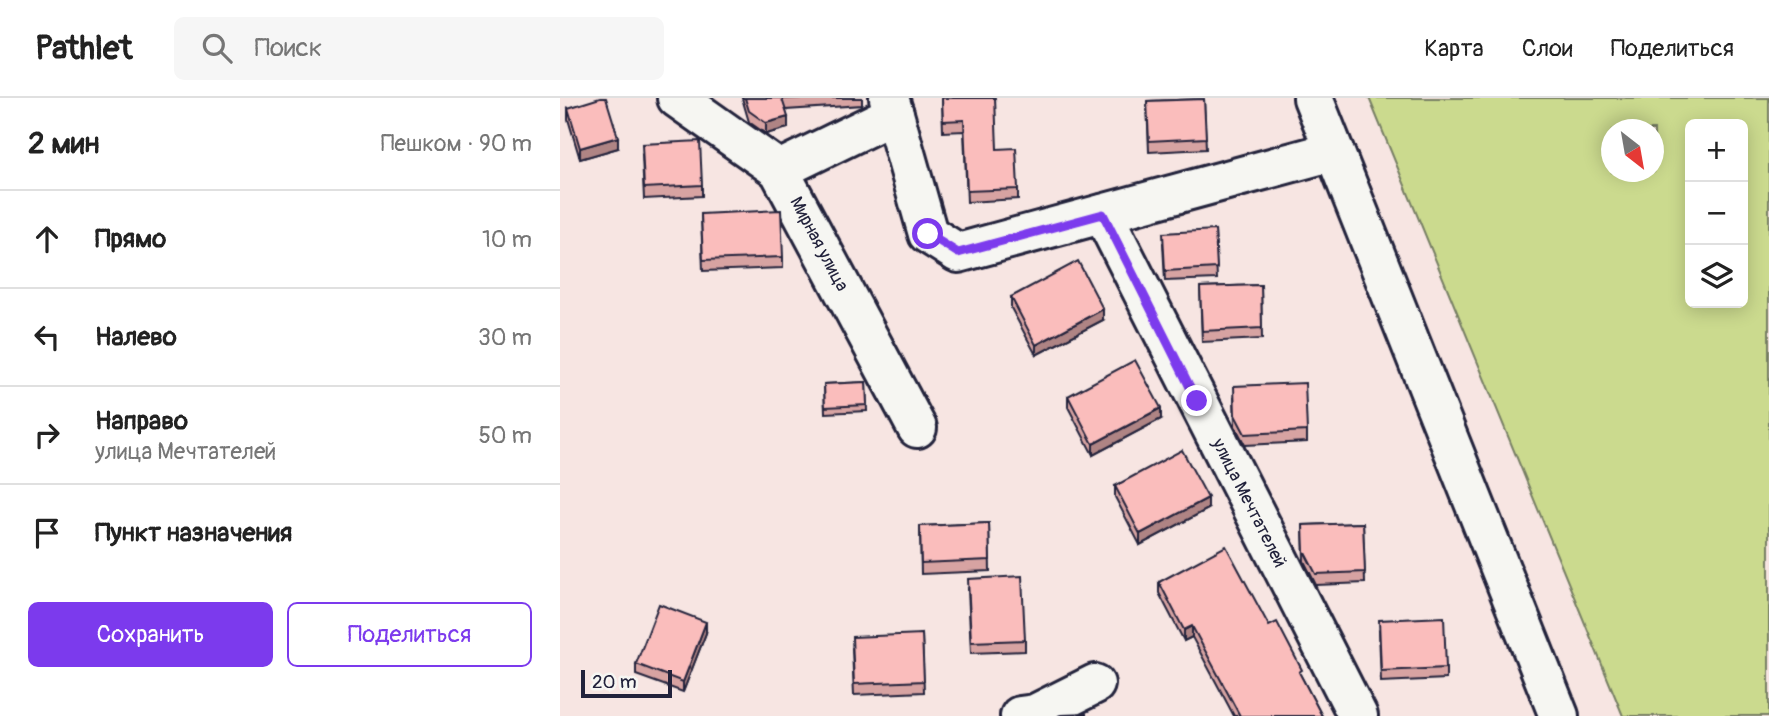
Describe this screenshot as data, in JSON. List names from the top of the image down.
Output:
{
  "streets": {
    "street": ["Мирная улица", "улица Мечтателей"]
  },
  "scale_bar": "20 m",
  "north": "bottom right",
  "page": {
    "header": "Pathlet",
    "search": "Поиск",
    "nav": ["Карта", "Слои", "Поделиться"],
    "heading": ["2 мин", "Пешком · 90 m"],
    "map_buttons": ["+", "−"],
    "list": [
      ["Прямо", "10 m"],
      ["Налево", "30 m"],
      ["Направо", "улица Мечтателей", "50 m"],
      "Пункт назначения"
    ],
    "buttons": ["Сохранить", "Поделиться"],
    "scale": "20 m"
  }
}
